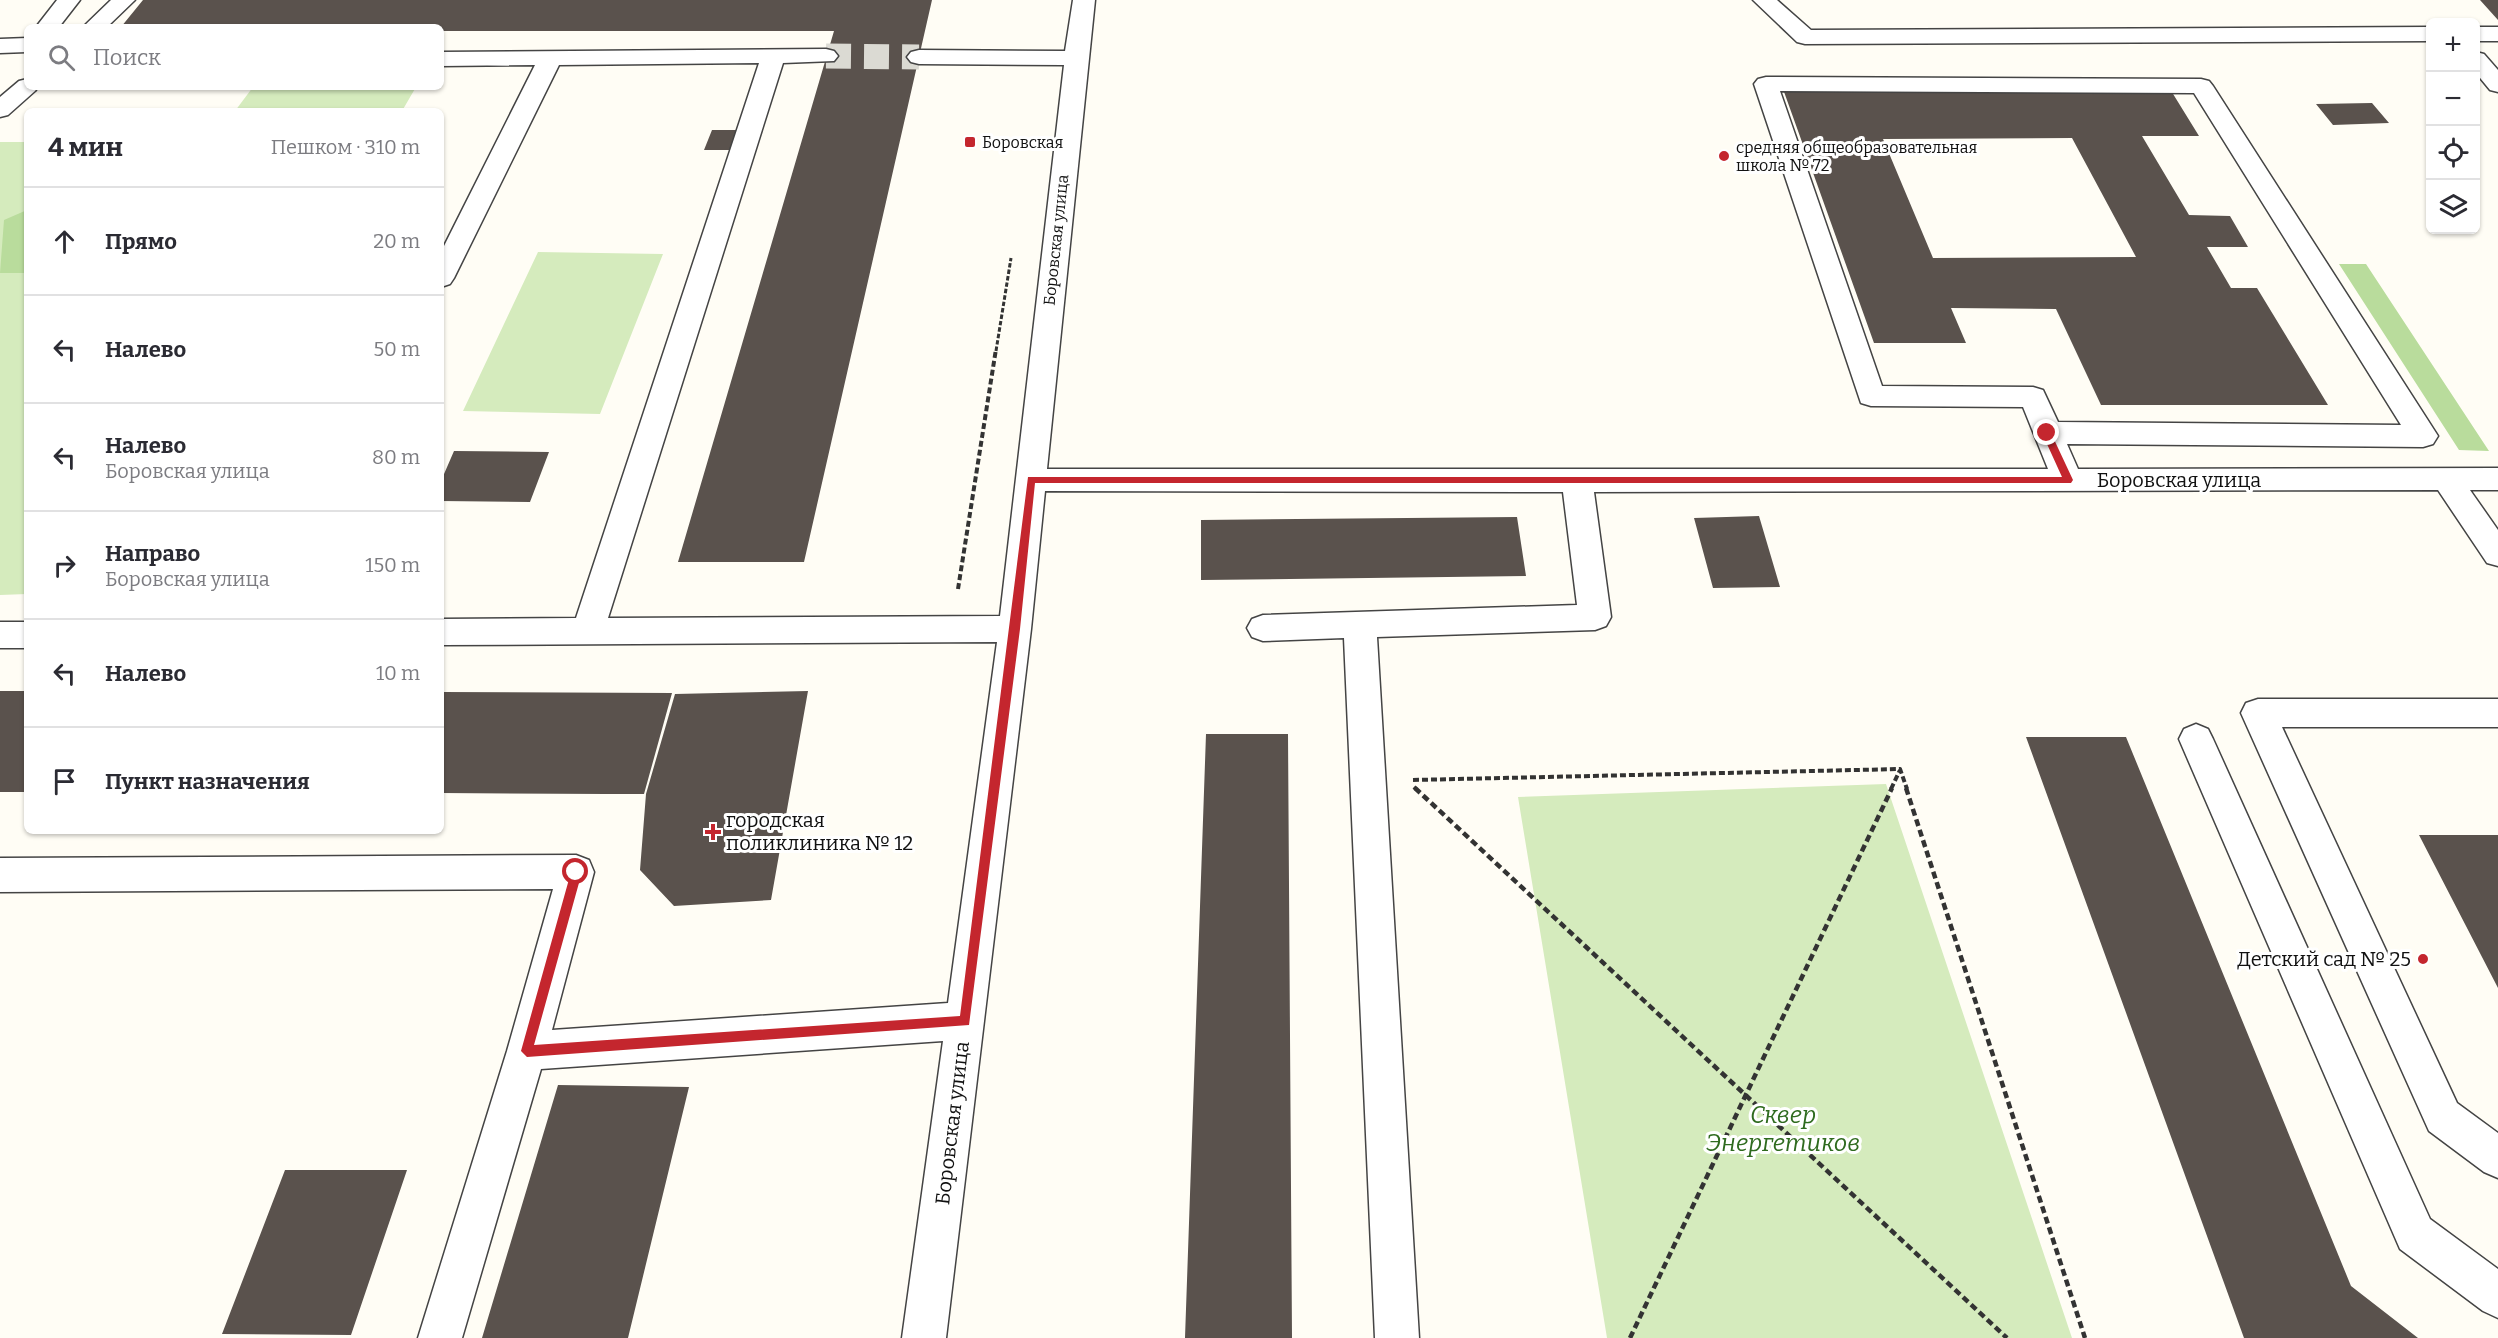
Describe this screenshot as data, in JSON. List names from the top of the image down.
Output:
{
  "streets": {
    "street": ["Боровская улица"]
  },
  "parks": ["Сквер Энергетиков"],
  "places": {
    "transit": ["Боровская"],
    "other": ["средняя общеобразовательная школа № 72", "Детский сад № 25"],
    "health": ["городская поликлиника № 12"]
  },
  "page": {
    "map_buttons": ["+", "−"],
    "search": "Поиск",
    "heading": ["4 мин", "Пешком · 310 m"],
    "list": [
      ["Прямо", "20 m"],
      ["Налево", "50 m"],
      ["Налево", "Боровская улица", "80 m"],
      ["Направо", "Боровская улица", "150 m"],
      ["Налево", "10 m"],
      "Пункт назначения"
    ]
  }
}
